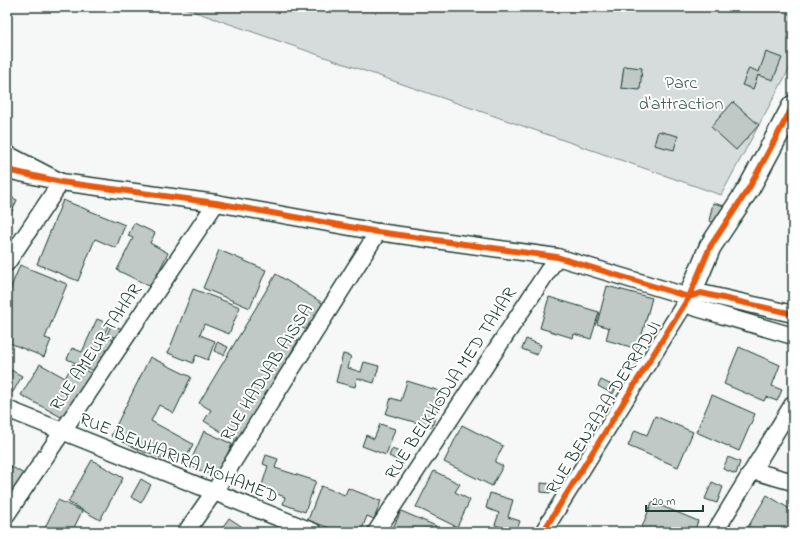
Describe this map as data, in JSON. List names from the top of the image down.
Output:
{
  "streets": {
    "street": [
      "RUE AMEUR TAHAR",
      "RUE HADJAB AISSA",
      "RUE BELKHODJA MED TAHAR",
      "RUE BENZAZA DERRADJI",
      "RUE BENHARIRA MOHAMED"
    ]
  },
  "crossings": [
    ["RUE AMEUR TAHAR", "RUE BENHARIRA MOHAMED"],
    ["RUE HADJAB AISSA", "RUE BENHARIRA MOHAMED"]
  ],
  "parks": ["Parc d'attraction"],
  "scale_bar": "20 m"
}
